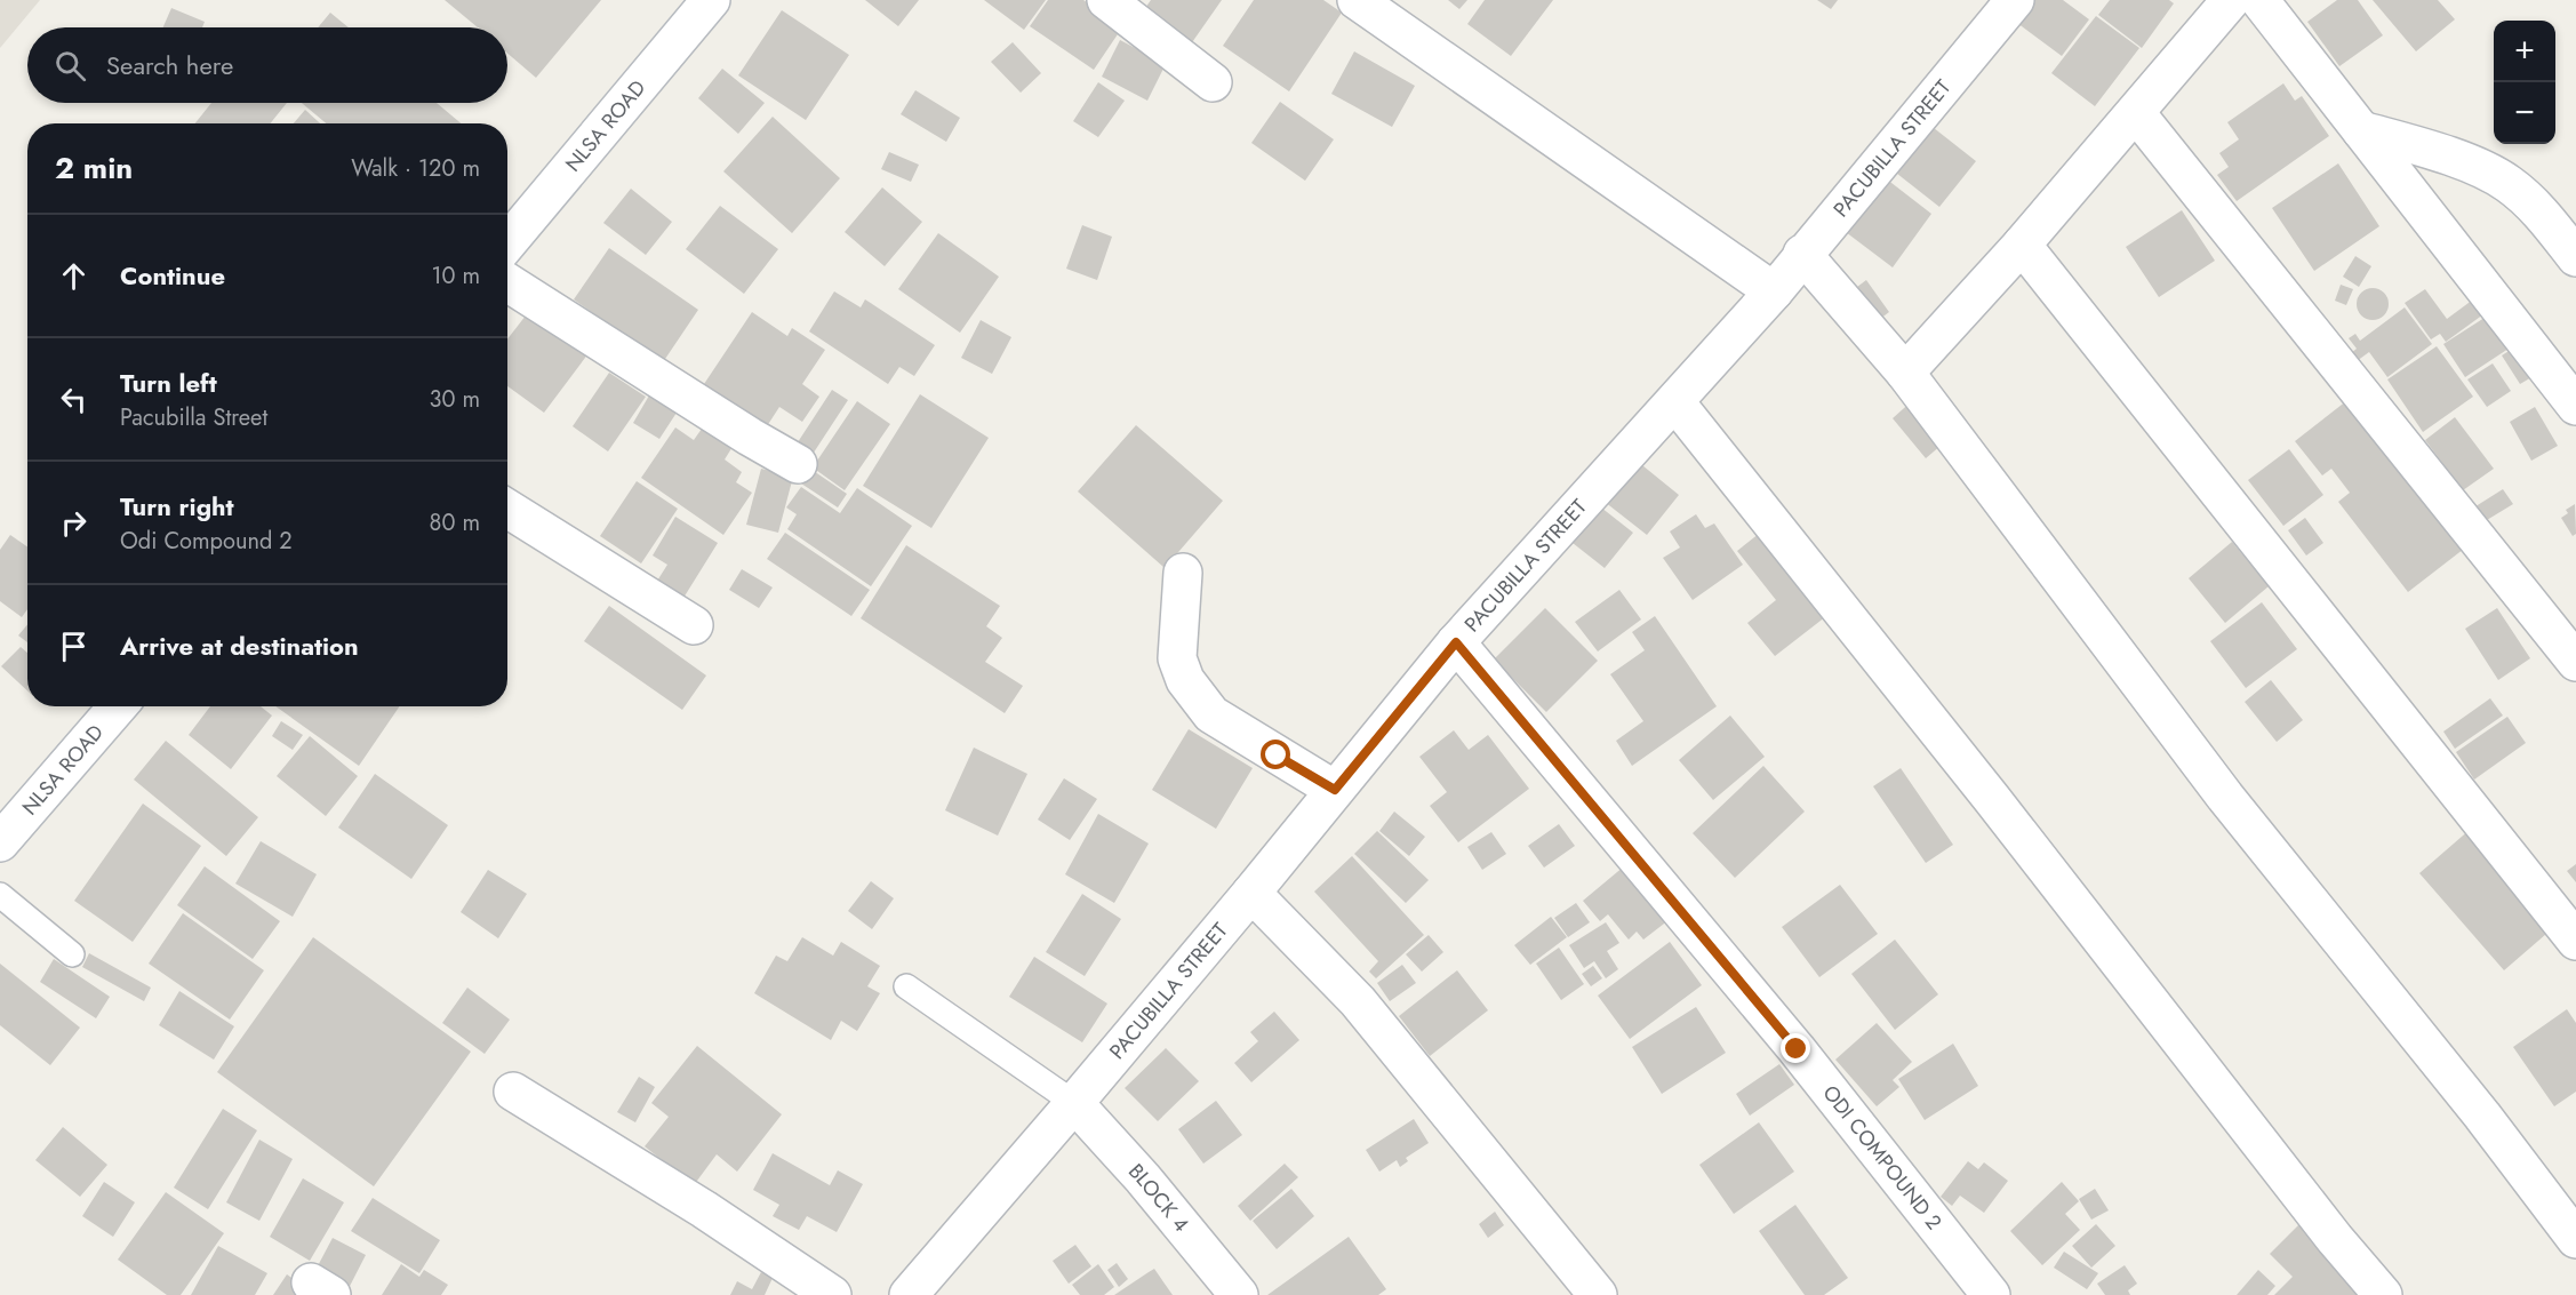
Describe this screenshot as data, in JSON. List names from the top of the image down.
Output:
{
  "streets": {
    "street": [
      "NLSA ROAD",
      "PACUBILLA STREET",
      "ODI COMPOUND 2",
      "BLOCK 4"
    ]
  },
  "crossings": [
    ["PACUBILLA STREET", "ODI COMPOUND 2"],
    ["PACUBILLA STREET", "BLOCK 4"]
  ],
  "page": {
    "map_buttons": ["+", "−"],
    "search": "Search here",
    "heading": ["2 min", "Walk · 120 m"],
    "list": [
      ["Continue", "10 m"],
      ["Turn left", "Pacubilla Street", "30 m"],
      ["Turn right", "Odi Compound 2", "80 m"],
      "Arrive at destination"
    ]
  }
}
